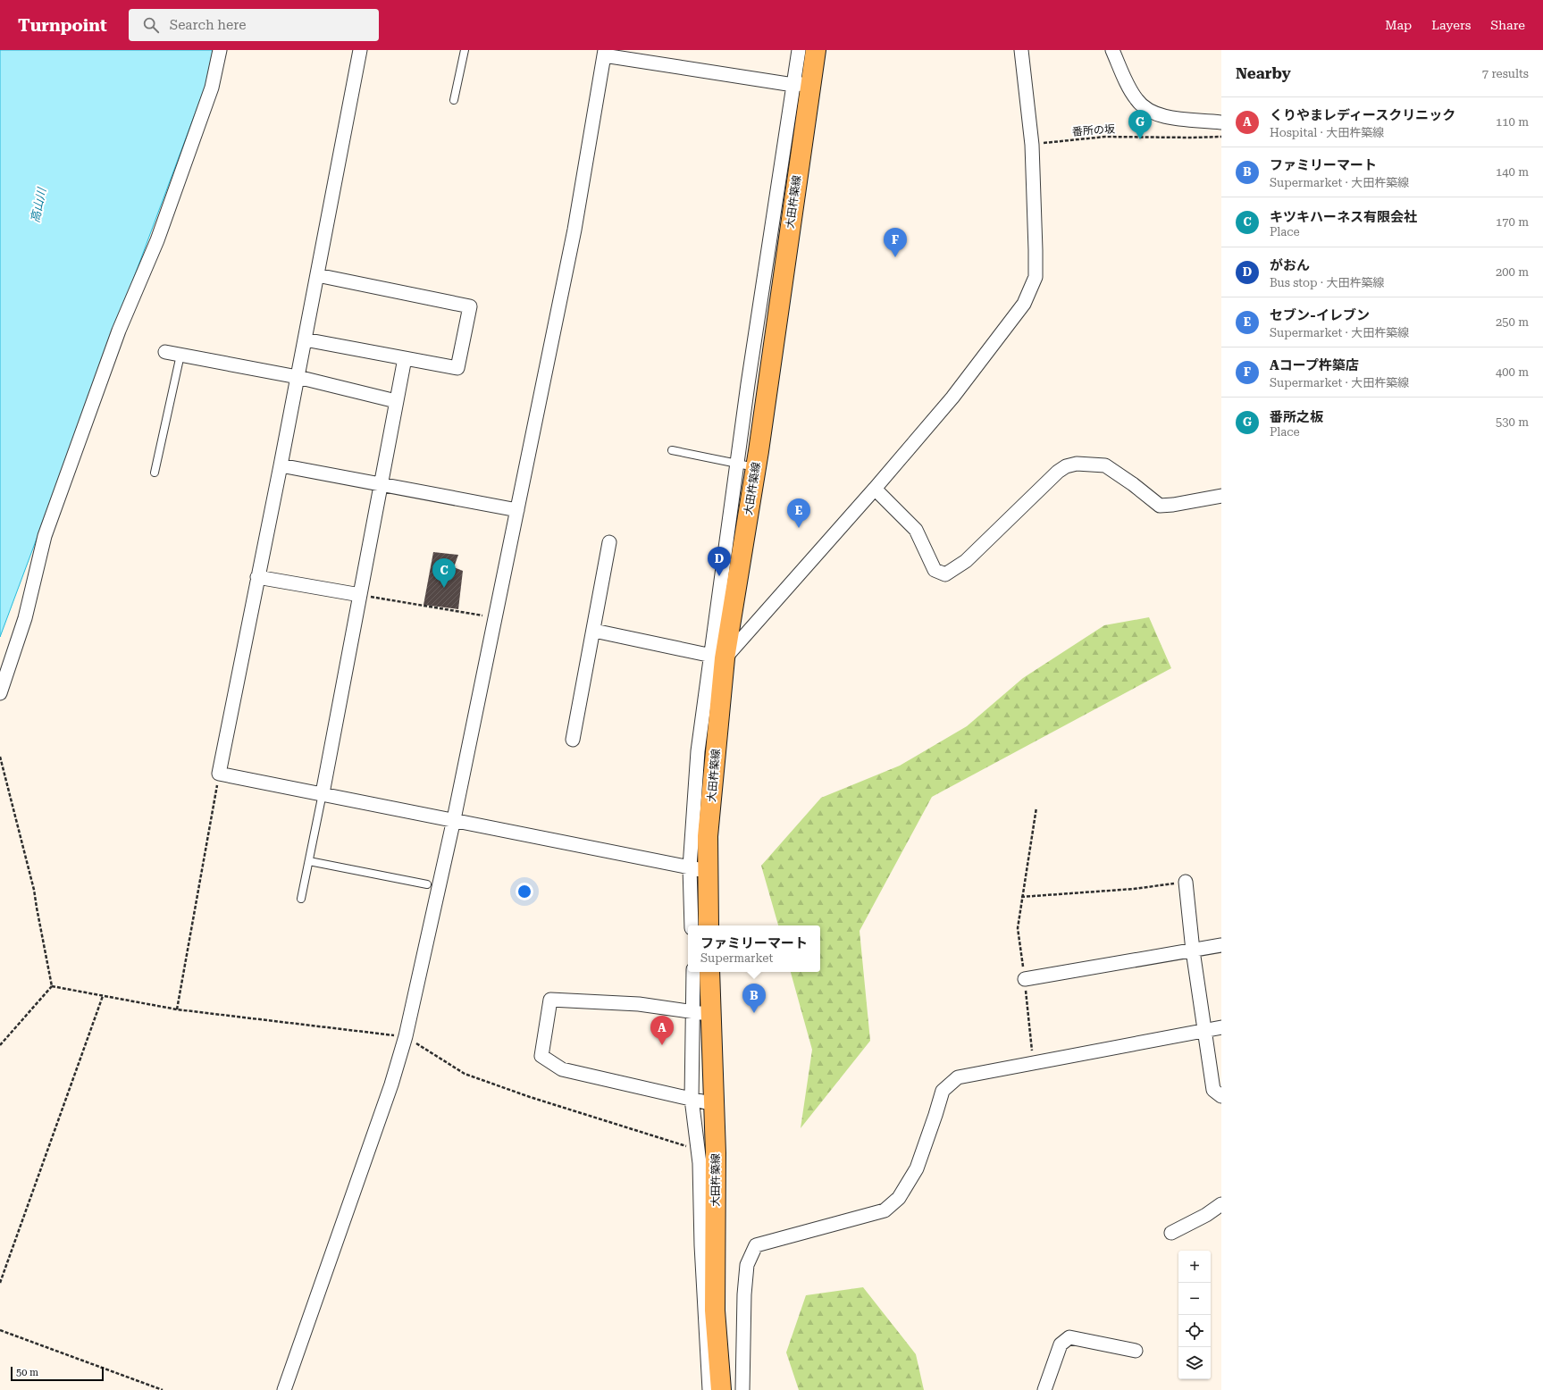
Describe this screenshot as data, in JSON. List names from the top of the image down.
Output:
{
  "streets": {
    "main road": ["大田杵築線"],
    "path": ["番所の坂"]
  },
  "water": ["高山川"],
  "scale_bar": "50 m",
  "page": {
    "header": "Turnpoint",
    "search": "Search here",
    "nav": ["Map", "Layers", "Share"],
    "heading": ["Nearby", "7 results"],
    "list": [
      {
        "mark": "A",
        "name": "くりやまレディースクリニック",
        "note": "Hospital · 大田杵築線",
        "value": "110 m"
      },
      {
        "mark": "B",
        "name": "ファミリーマート",
        "note": "Supermarket · 大田杵築線",
        "value": "140 m"
      },
      {
        "mark": "C",
        "name": "キツキハーネス有限会社",
        "note": "Place",
        "value": "170 m"
      },
      {
        "mark": "D",
        "name": "がおん",
        "note": "Bus stop · 大田杵築線",
        "value": "200 m"
      },
      {
        "mark": "E",
        "name": "セブン-イレブン",
        "note": "Supermarket · 大田杵築線",
        "value": "250 m"
      },
      {
        "mark": "F",
        "name": "Aコープ杵築店",
        "note": "Supermarket · 大田杵築線",
        "value": "400 m"
      },
      {
        "mark": "G",
        "name": "番所之板",
        "note": "Place",
        "value": "530 m"
      }
    ],
    "pins": [
      "G",
      "F",
      "E",
      "D",
      "C",
      "B",
      "A"
    ],
    "popup": ["ファミリーマート", "Supermarket"],
    "map_buttons": ["+", "−"],
    "scale": "50 m"
  }
}
